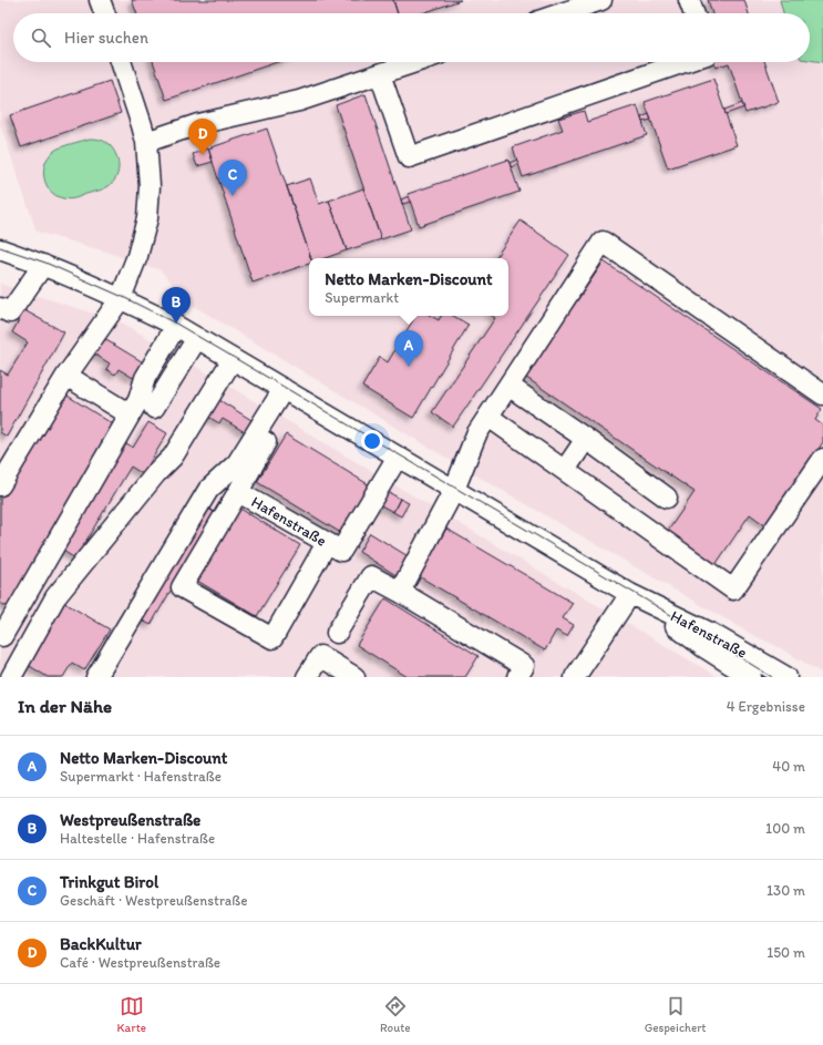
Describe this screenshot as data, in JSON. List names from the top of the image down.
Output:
{
  "streets": {
    "street": ["Hafenstraße"]
  },
  "page": {
    "search": "Hier suchen",
    "pins": [
      "D",
      "C",
      "B",
      "A"
    ],
    "popup": ["Netto Marken-Discount", "Supermarkt"],
    "heading": ["In der Nähe", "4 Ergebnisse"],
    "list": [
      {
        "mark": "A",
        "name": "Netto Marken-Discount",
        "note": "Supermarkt · Hafenstraße",
        "value": "40 m"
      },
      {
        "mark": "B",
        "name": "Westpreußenstraße",
        "note": "Haltestelle · Hafenstraße",
        "value": "100 m"
      },
      {
        "mark": "C",
        "name": "Trinkgut Birol",
        "note": "Geschäft · Westpreußenstraße",
        "value": "130 m"
      },
      {
        "mark": "D",
        "name": "BackKultur",
        "note": "Café · Westpreußenstraße",
        "value": "150 m"
      }
    ],
    "nav": ["Karte", "Route", "Gespeichert"]
  }
}
